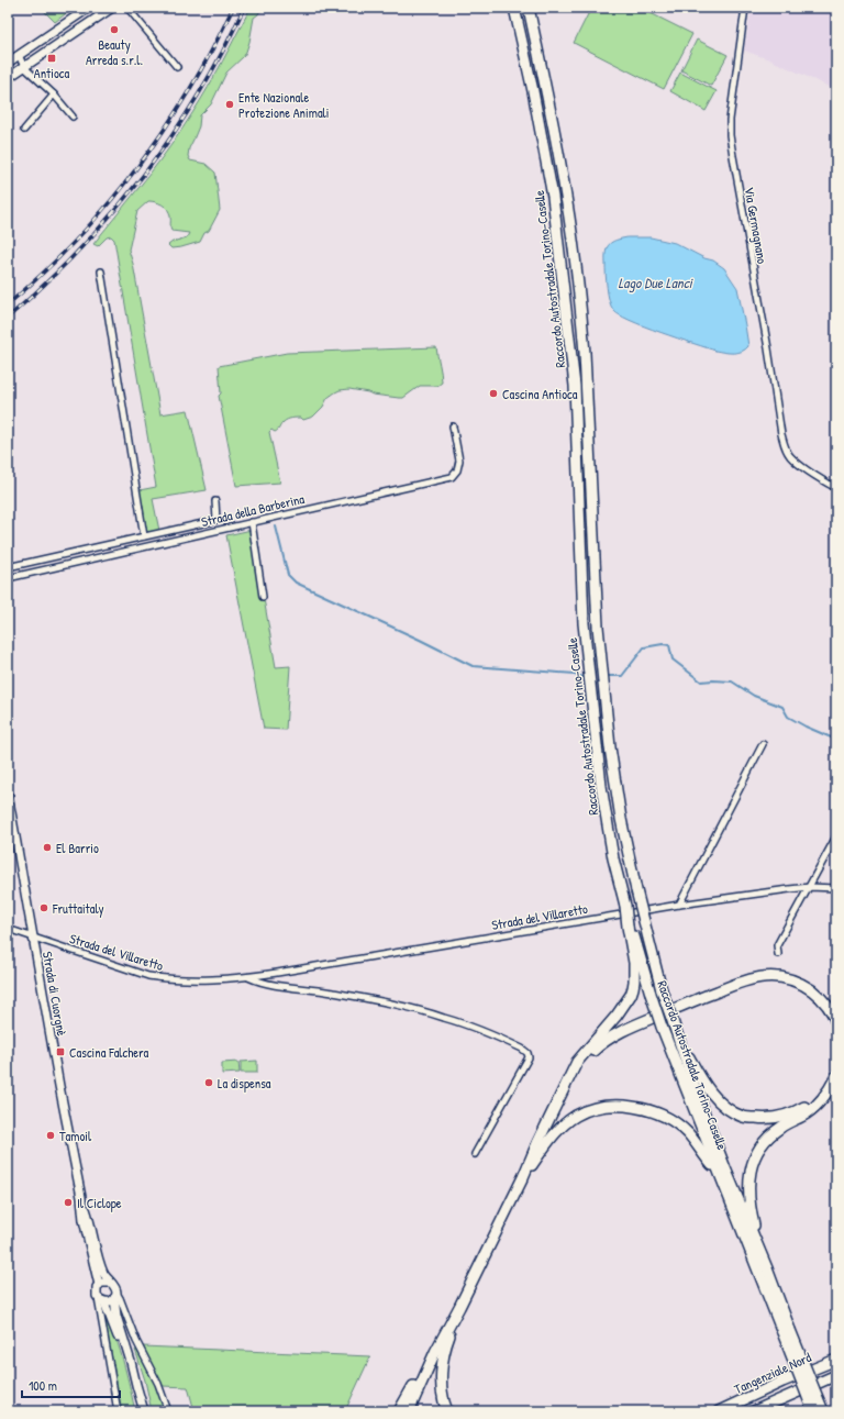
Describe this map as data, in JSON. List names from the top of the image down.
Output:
{
  "streets": {
    "highway": ["Raccordo Autostradale Torino-Caselle", "Tangenziale Nord"],
    "main road": ["Strada di Cuorgnè"],
    "street": ["Via Germagnano", "Strada della Barberina", "Strada del Villaretto"]
  },
  "crossings": [
    ["Strada del Villaretto", "Strada di Cuorgnè"]
  ],
  "water": ["Lago Due Lanci"],
  "places": {
    "other": [
      "Beauty Arreda s.r.l.",
      "Ente Nazionale Protezione Animali",
      "Cascina Antioca",
      "El Barrio",
      "Fruttaitaly",
      "La dispensa",
      "Tamoil",
      "Il Ciclope"
    ],
    "transit": ["Antioca", "Cascina Falchera"]
  },
  "scale_bar": "100 m"
}
